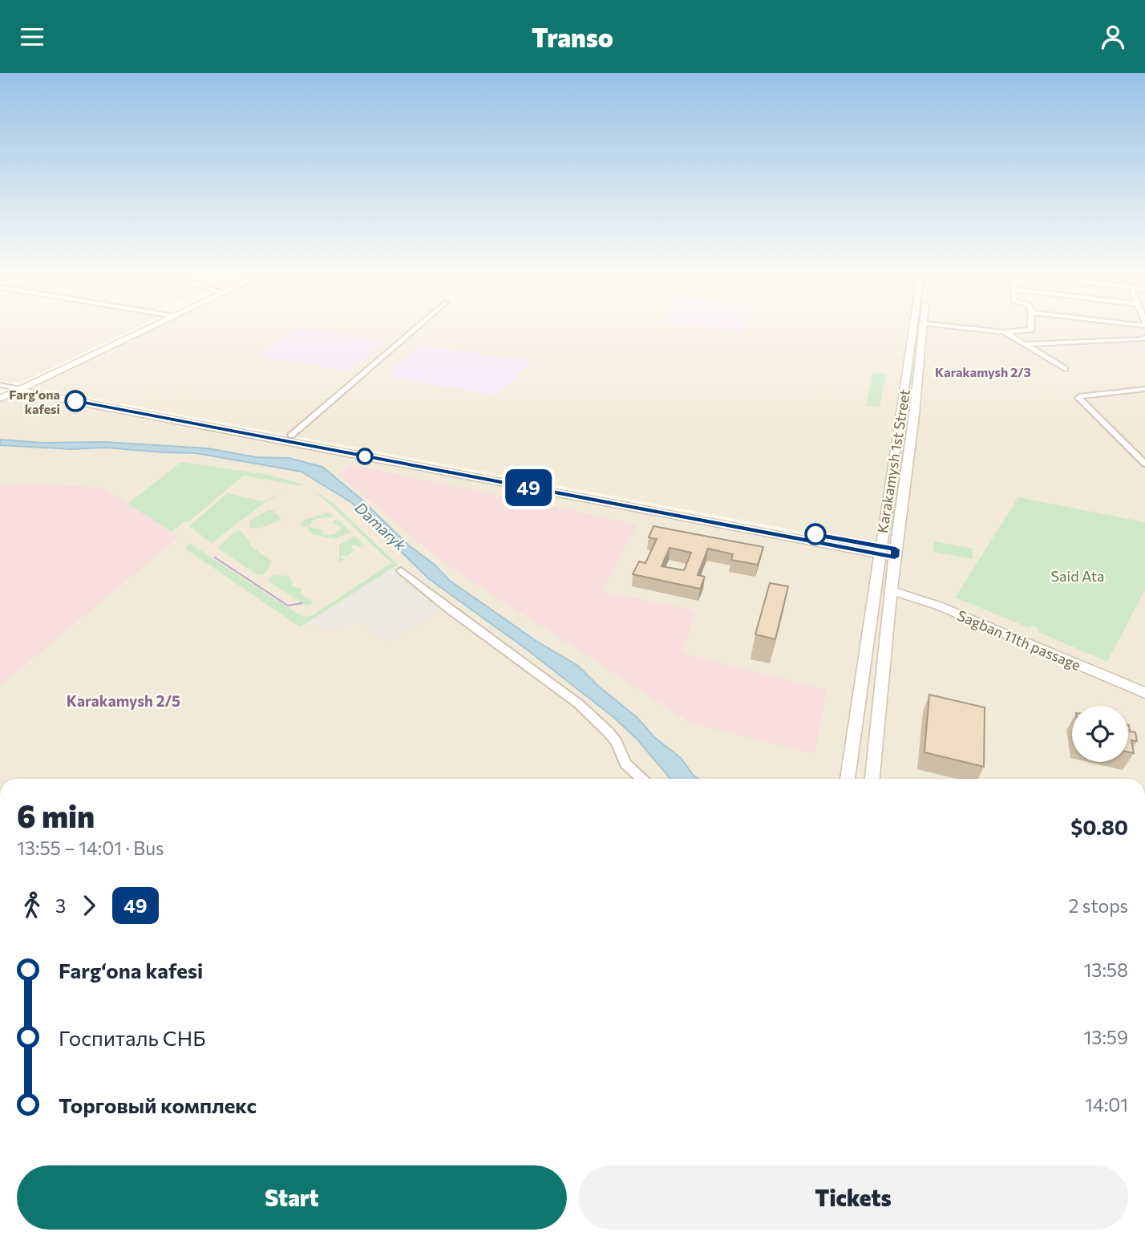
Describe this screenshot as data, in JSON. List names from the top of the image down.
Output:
{
  "streets": {
    "main road": ["Karakamysh 1st Street", "Sagban 11th passage"]
  },
  "crossings": [
    ["Karakamysh 1st Street", "Sagban 11th passage"]
  ],
  "districts": ["Karakamysh 2/3", "Karakamysh 2/5"],
  "water": ["Damaryk"],
  "parks": ["Said Ata"],
  "places": ["Farg‘ona kafesi"],
  "lines": ["bus line 49"],
  "page": {
    "header": "Transo",
    "on_map": "49",
    "heading": ["6 min", "13:55 – 14:01 · Bus", "$0.80"],
    "legs": ["3", "49", "2 stops"],
    "list": [
      {
        "name": "Farg‘ona kafesi",
        "value": "13:58"
      },
      {
        "name": "Госпиталь СНБ",
        "value": "13:59"
      },
      {
        "name": "Торговый комплекс",
        "value": "14:01"
      }
    ],
    "buttons": ["Start", "Tickets"]
  }
}
